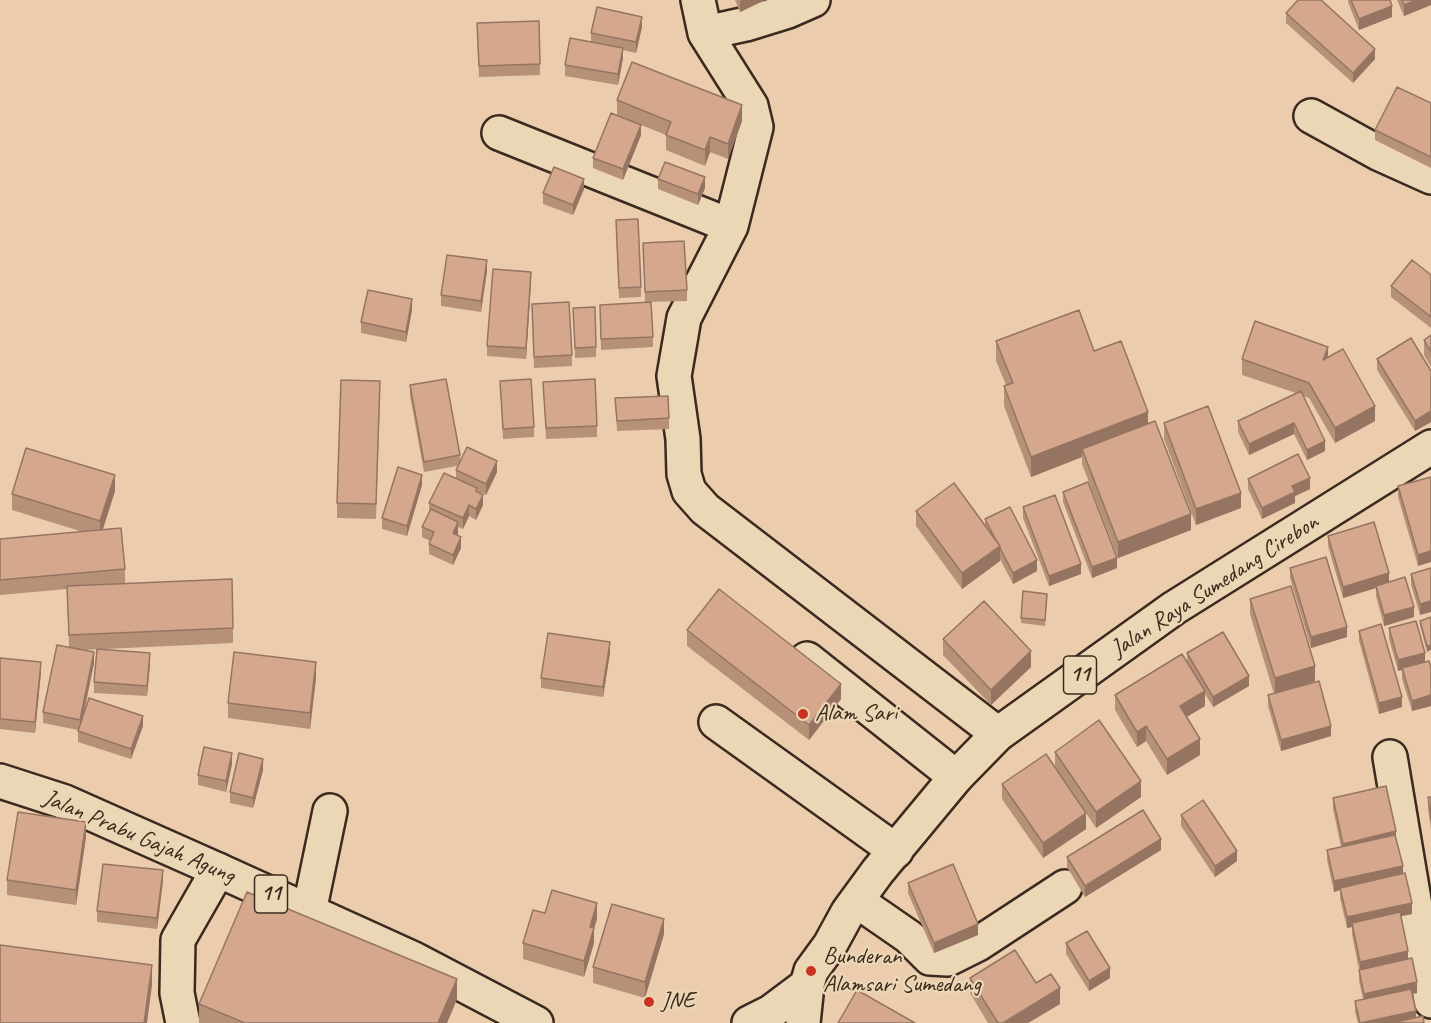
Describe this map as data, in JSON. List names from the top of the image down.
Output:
{
  "streets": {
    "main road": ["Jalan Raya Sumedang Cirebon", "11", "Jalan Prabu Gajah Agung"]
  },
  "crossings": [
    ["Jalan Raya Sumedang Cirebon", "11"]
  ],
  "places": ["Alam Sari", "Bunderan Alamsari Sumedang", "JNE"]
}
